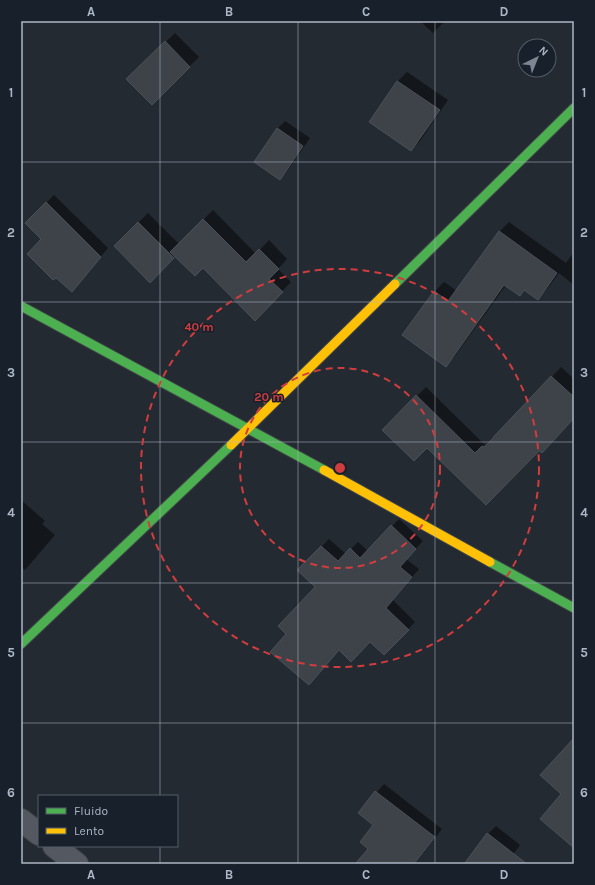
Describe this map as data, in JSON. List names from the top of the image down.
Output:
{
  "legend": ["Fluido", "Lento"],
  "north": "top right",
  "grid": {
    "columns": [
      "A",
      "B",
      "C",
      "D"
    ],
    "rows": [
      "1",
      "2",
      "3",
      "4",
      "5",
      "6"
    ]
  },
  "rings": ["40 m", "20 m"]
}
